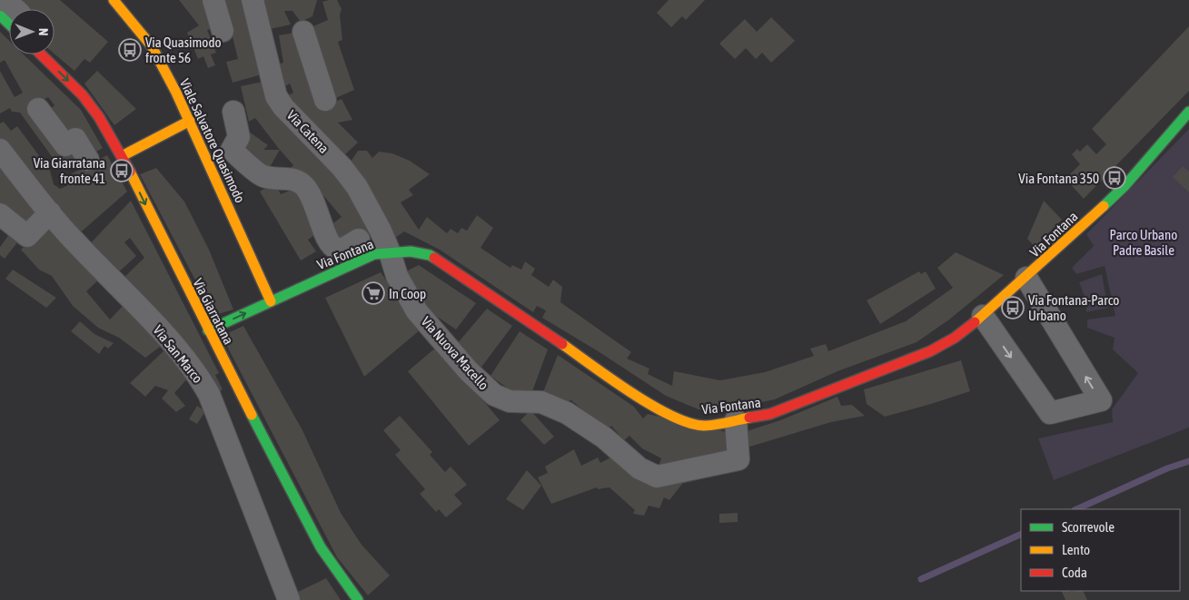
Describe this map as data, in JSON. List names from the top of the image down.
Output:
{
  "streets": {
    "street": [
      "Via Catena",
      "Viale Salvatore Quasimodo",
      "Via Fontana",
      "Via Giarratana",
      "Via Nuova Macello",
      "Via San Marco"
    ]
  },
  "crossings": [
    ["Via Catena", "Via Fontana"],
    ["Via Catena", "Via Nuova Macello"],
    ["Viale Salvatore Quasimodo", "Via Fontana"],
    ["Via Fontana", "Via Giarratana"],
    ["Via Fontana", "Via Nuova Macello"]
  ],
  "one_way": ["Via Giarratana"],
  "parks": ["Parco Urbano Padre Basile"],
  "places": {
    "bus stop": [
      "Via Quasimodo fronte 56",
      "Via Giarratana fronte 41",
      "Via Fontana 350",
      "Via Fontana-Parco Urbano"
    ],
    "supermarket": ["In Coop"]
  },
  "legend": ["Scorrevole", "Lento", "Coda"],
  "north": "right"
}
